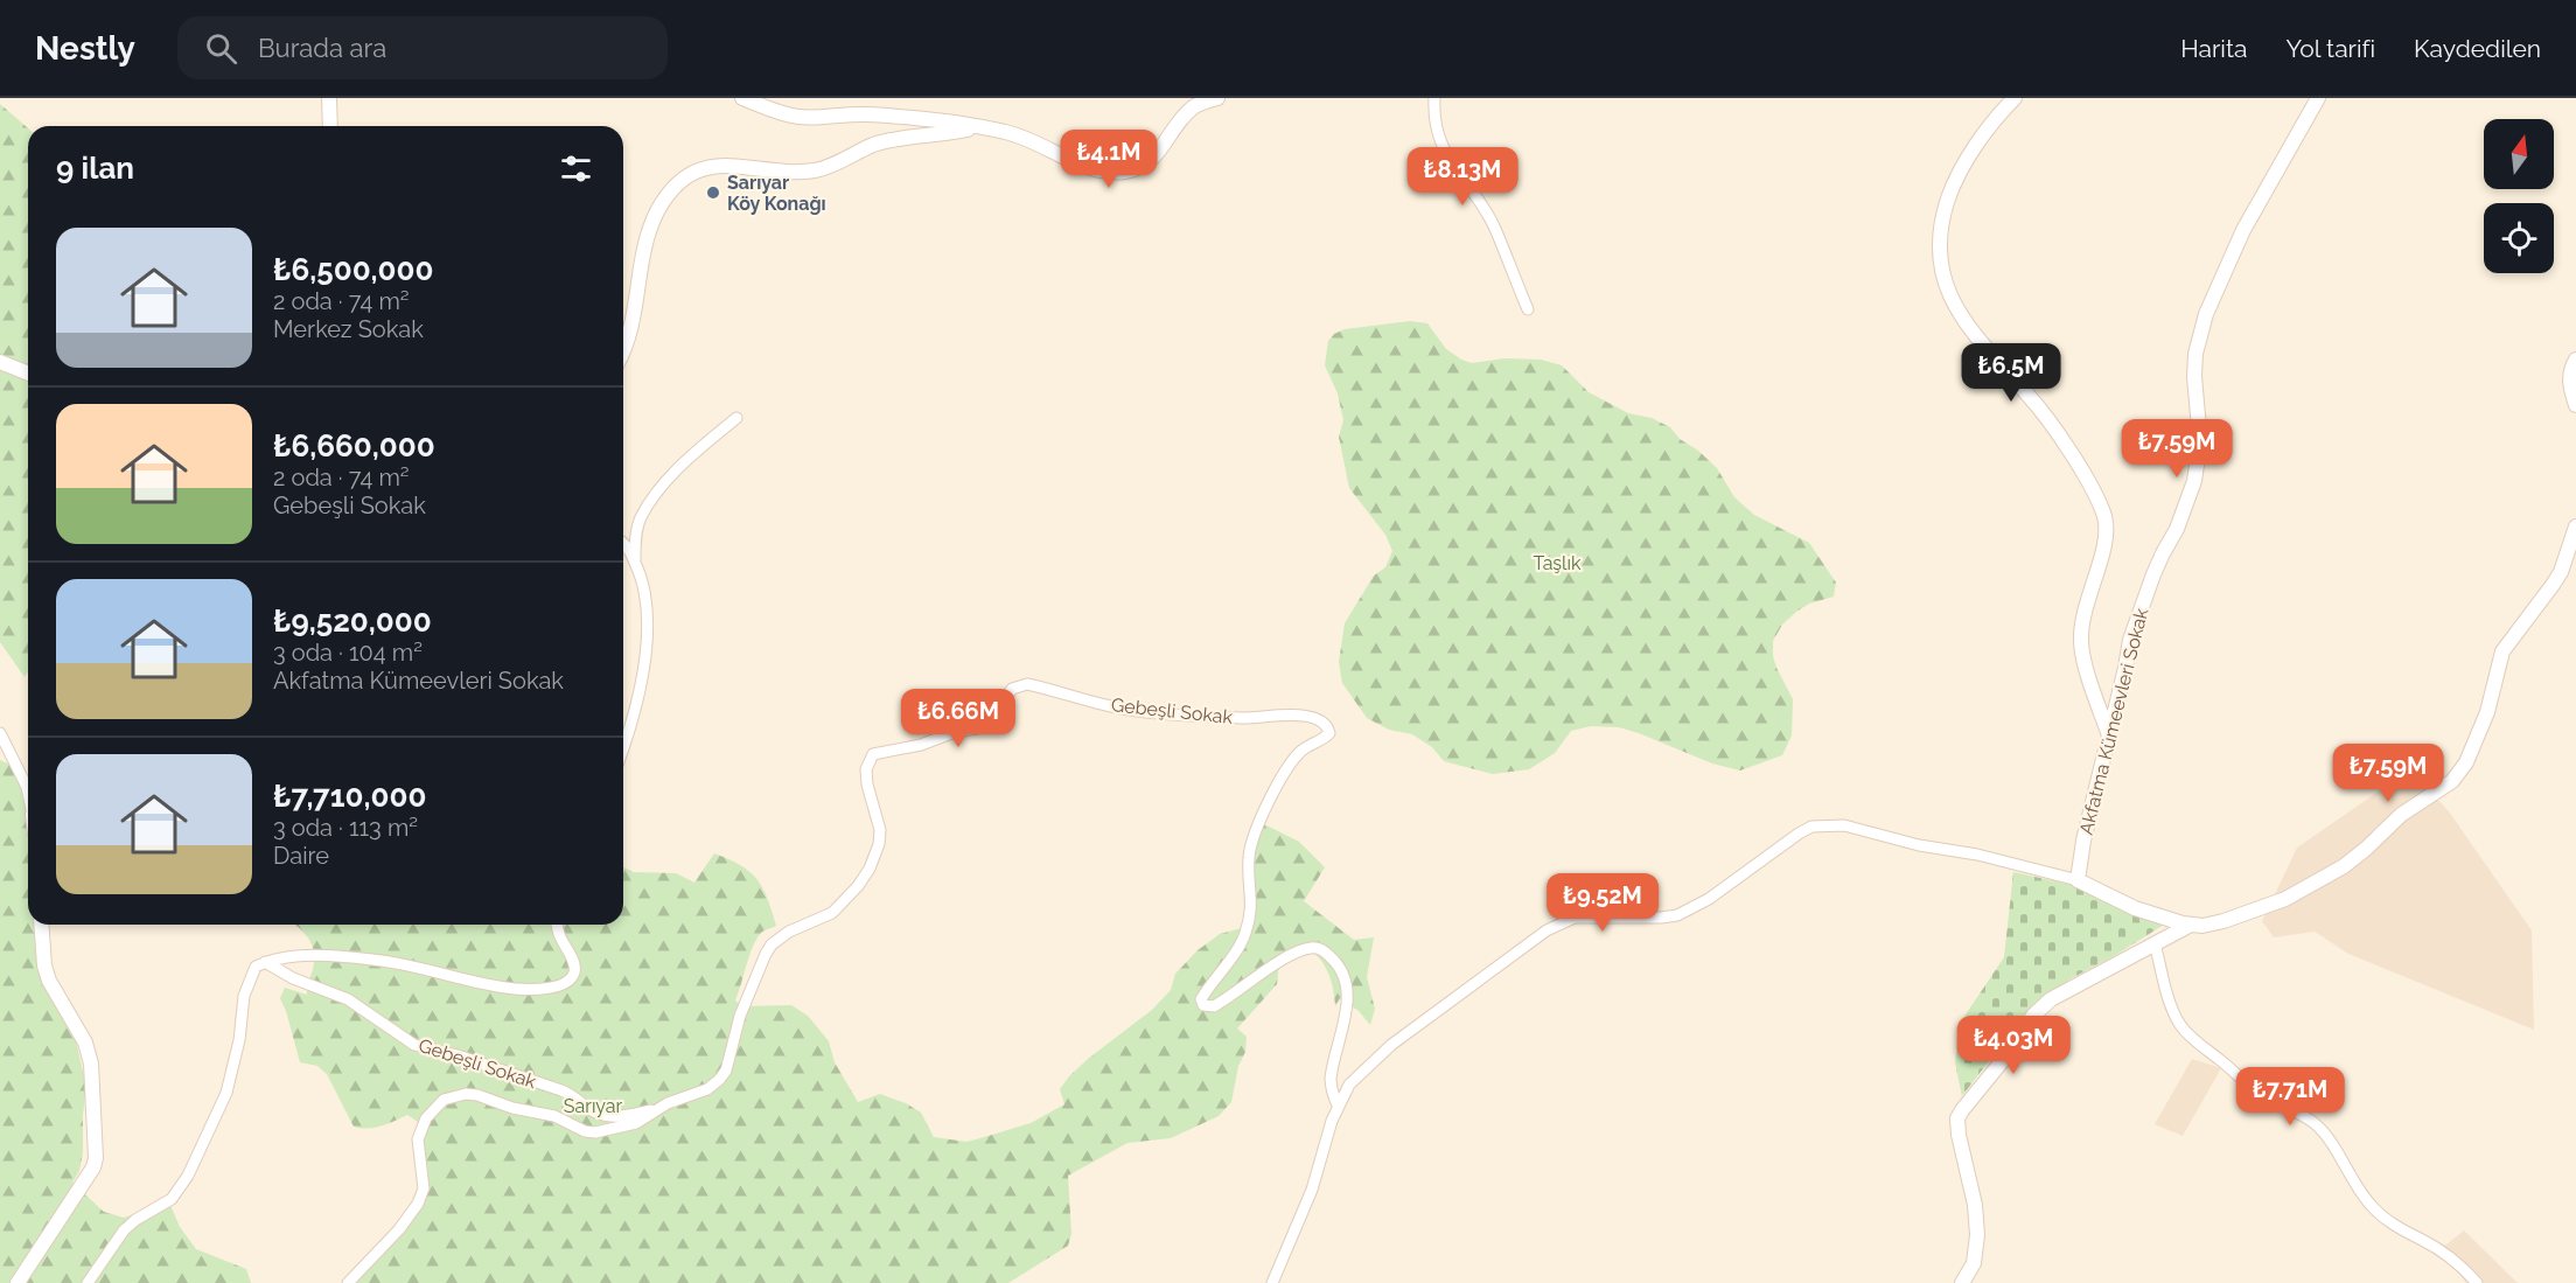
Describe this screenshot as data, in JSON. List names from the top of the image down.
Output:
{
  "streets": {
    "street": ["Gebeşli Sokak", "Akfatma Kümeevleri Sokak"]
  },
  "parks": ["Taşlık", "Sarıyar"],
  "places": ["Sarıyar Köy Konağı"],
  "north": "top",
  "page": {
    "header": "Nestly",
    "search": "Burada ara",
    "nav": ["Harita", "Yol tarifi", "Kaydedilen"],
    "heading": "9 ilan",
    "price": [
      "₺4.1M",
      "₺8.13M",
      "₺6.5M",
      "₺7.59M",
      "₺6.66M",
      "₺7.59M",
      "₺9.52M",
      "₺4.03M",
      "₺7.71M"
    ],
    "list": [
      {
        "name": "₺6,500,000",
        "note": "2 oda · 74 m² · Merkez Sokak"
      },
      {
        "name": "₺6,660,000",
        "note": "2 oda · 74 m² · Gebeşli Sokak"
      },
      {
        "name": "₺9,520,000",
        "note": "3 oda · 104 m² · Akfatma Kümeevleri Sokak"
      },
      {
        "name": "₺7,710,000",
        "note": "3 oda · 113 m² · Daire"
      }
    ]
  }
}
